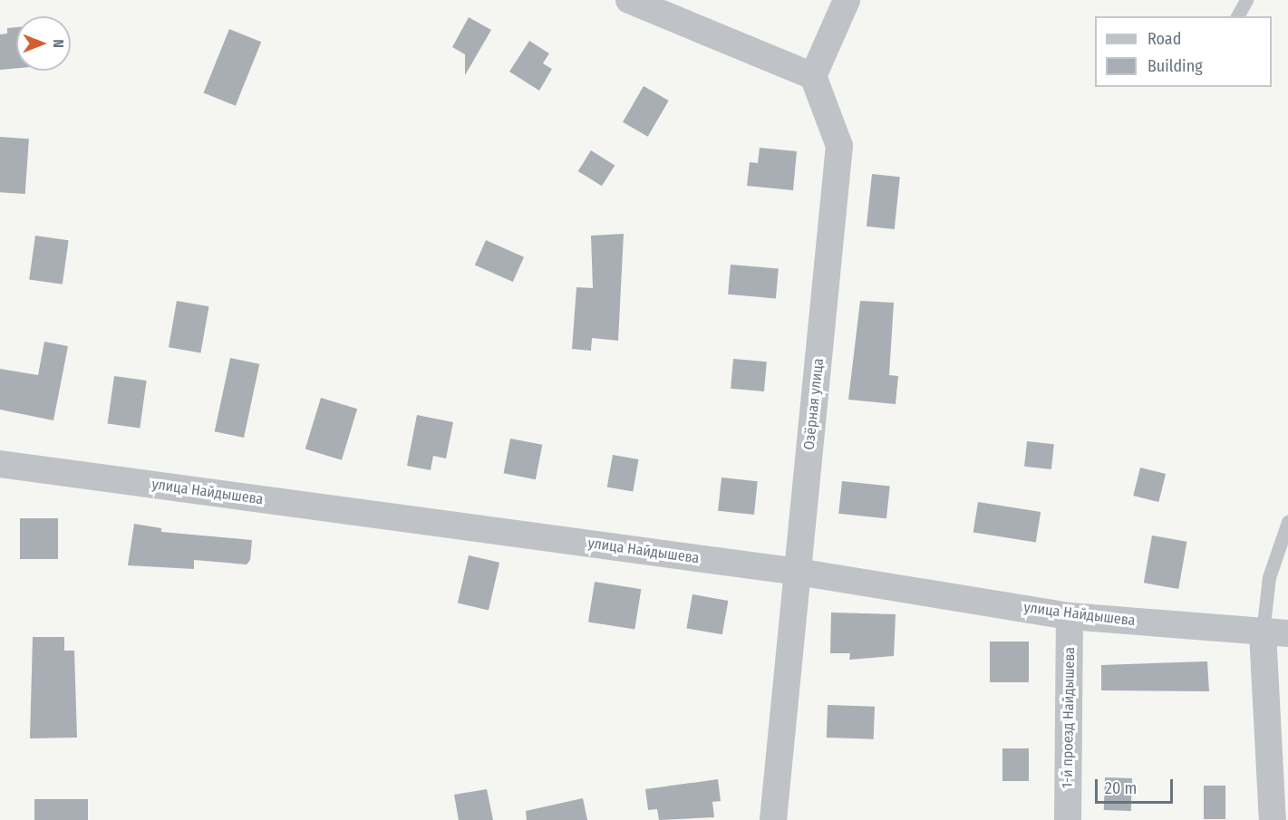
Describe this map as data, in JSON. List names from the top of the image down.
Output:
{
  "streets": {
    "street": ["Озёрная улица", "улица Найдышева", "1-й проезд Найдышева"]
  },
  "crossings": [
    ["Озёрная улица", "улица Найдышева"],
    ["улица Найдышева", "1-й проезд Найдышева"]
  ],
  "legend": ["Road", "Building"],
  "scale_bar": "20 m",
  "north": "right"
}
